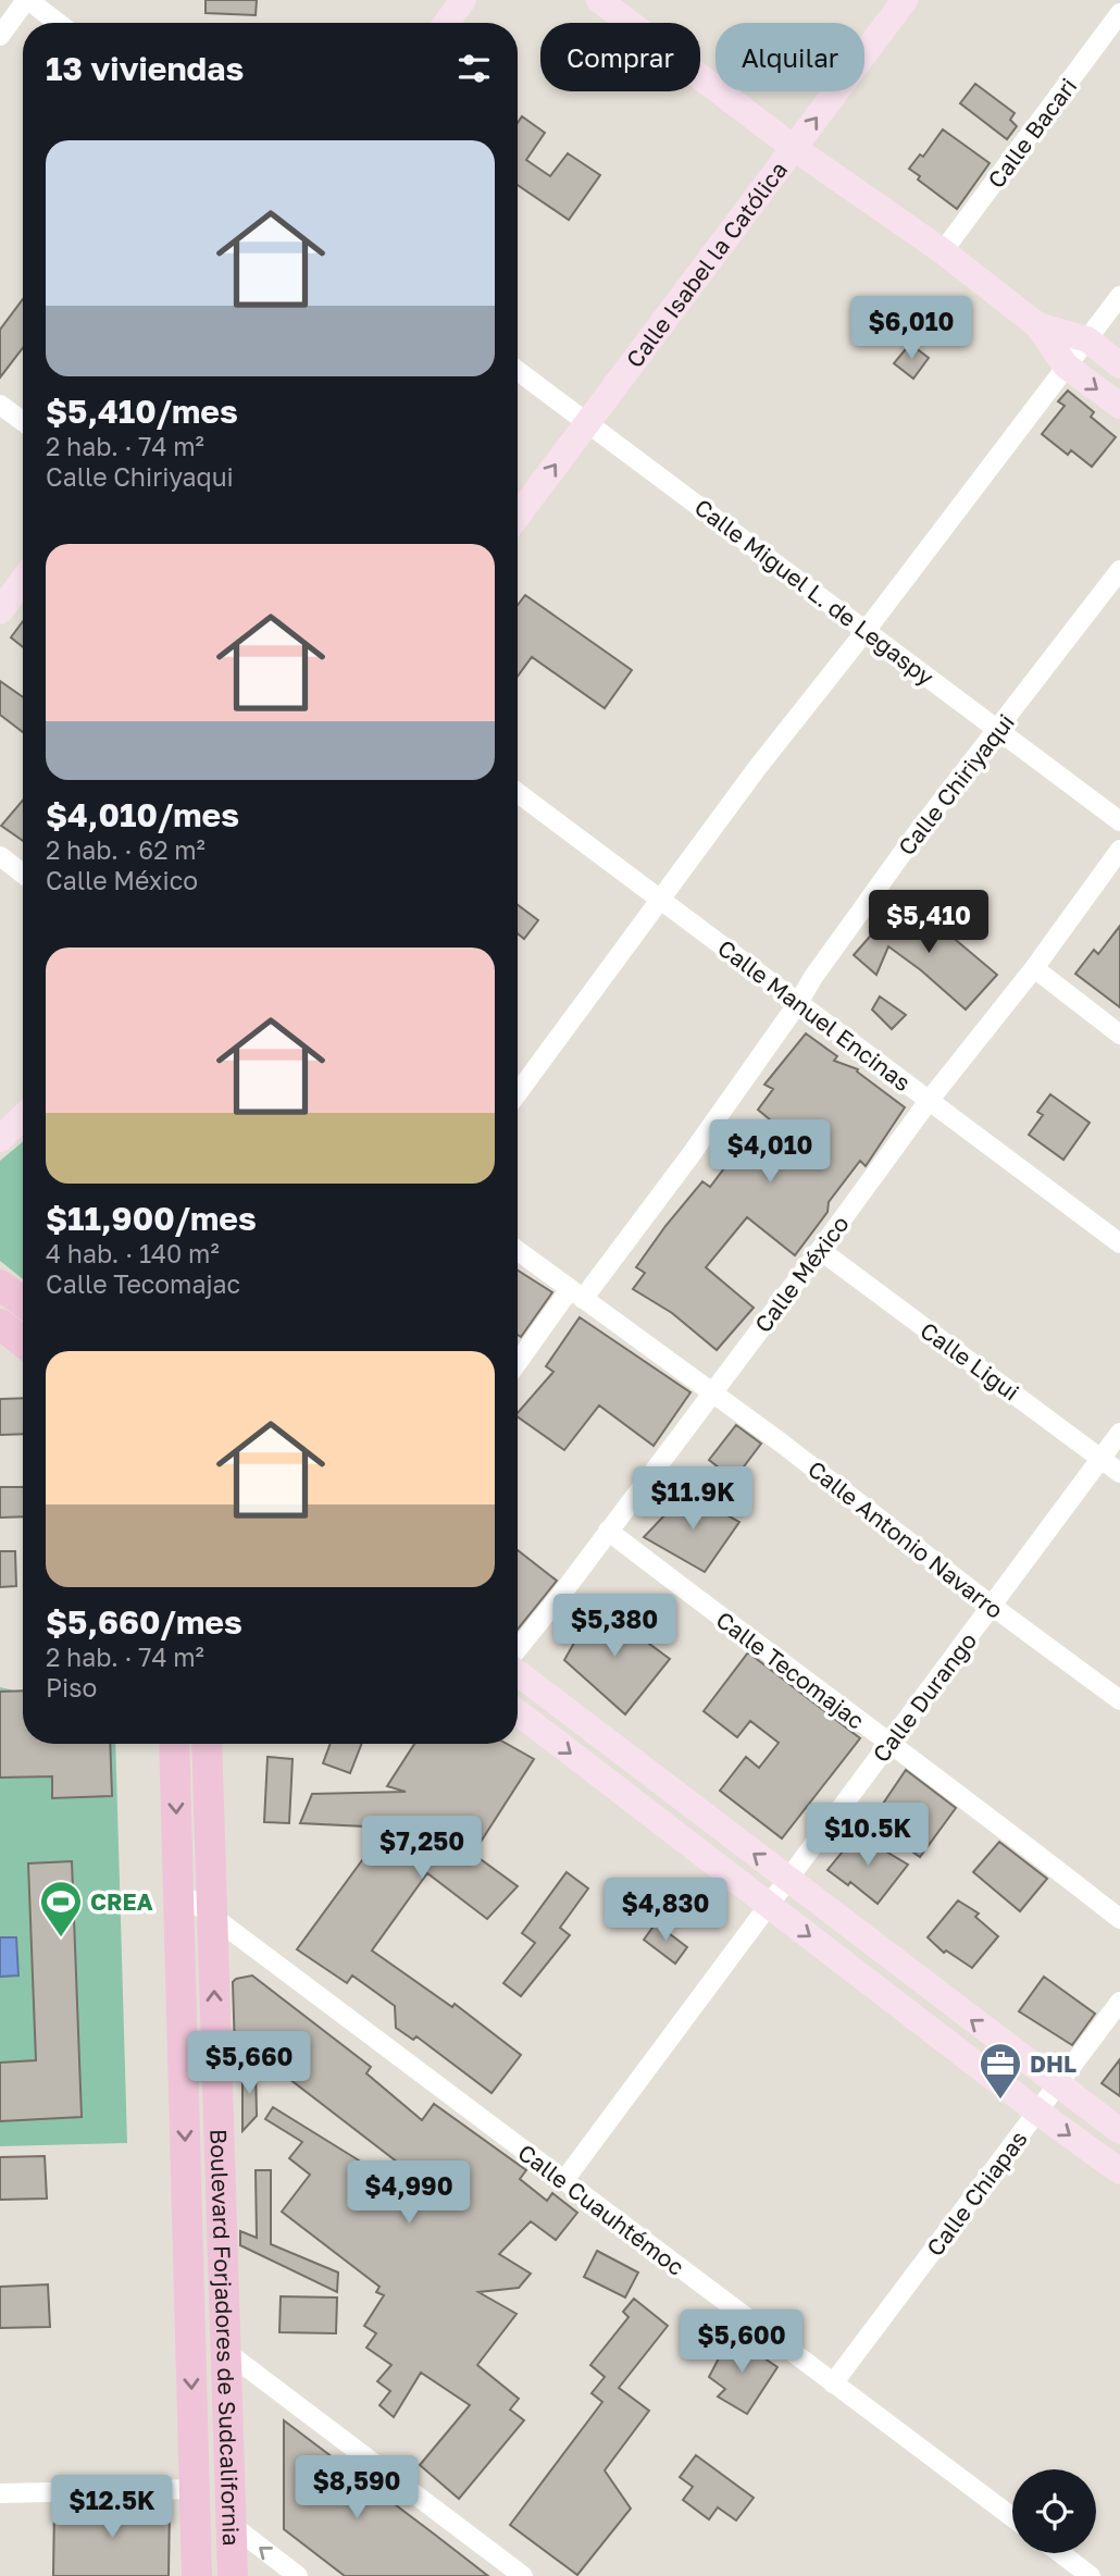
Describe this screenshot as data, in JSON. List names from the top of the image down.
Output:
{
  "streets": {
    "main road": ["Boulevard Forjadores de Sudcalifornia"],
    "street": [
      "Calle Bacari",
      "Calle Isabel la Católica",
      "Calle Miguel L. de Legaspy",
      "Calle Chiriyaqui",
      "Calle Manuel Encinas",
      "Calle México",
      "Calle Ligui",
      "Calle Antonio Navarro",
      "Calle Tecomajac",
      "Calle Durango",
      "Calle Chiapas",
      "Calle Cuauhtémoc"
    ]
  },
  "crossings": [
    ["Calle Isabel la Católica", "Calle Miguel L. de Legaspy"],
    ["Calle Miguel L. de Legaspy", "Calle Chiriyaqui"],
    ["Calle Chiriyaqui", "Calle Manuel Encinas"],
    ["Calle Chiriyaqui", "Calle Antonio Navarro"],
    ["Calle Manuel Encinas", "Calle México"],
    ["Calle México", "Calle Ligui"],
    ["Calle México", "Calle Antonio Navarro"],
    ["Calle México", "Calle Tecomajac"],
    ["Calle Ligui", "Calle Durango"],
    ["Calle Antonio Navarro", "Calle Durango"],
    ["Calle Tecomajac", "Calle Durango"],
    ["Calle Durango", "Calle Cuauhtémoc"],
    ["Calle Chiapas", "Calle Cuauhtémoc"],
    ["Calle Cuauhtémoc", "Boulevard Forjadores de Sudcalifornia"]
  ],
  "one_way": ["Calle Isabel la Católica"],
  "places": {
    "sports": ["CREA"],
    "office": ["DHL"]
  },
  "page": {
    "chip": ["Comprar", "Alquilar"],
    "heading": "13 viviendas",
    "list": [
      {
        "name": "$5,410/mes",
        "note": "2 hab. · 74 m² · Calle Chiriyaqui"
      },
      {
        "name": "$4,010/mes",
        "note": "2 hab. · 62 m² · Calle México"
      },
      {
        "name": "$11,900/mes",
        "note": "4 hab. · 140 m² · Calle Tecomajac"
      },
      {
        "name": "$5,660/mes",
        "note": "2 hab. · 74 m² · Piso"
      }
    ],
    "price": [
      "$6,010",
      "$5,410",
      "$4,010",
      "$11.9K",
      "$5,380",
      "$10.5K",
      "$7,250",
      "$4,830",
      "$5,660",
      "$4,990",
      "$5,600",
      "$8,590",
      "$12.5K"
    ]
  }
}
